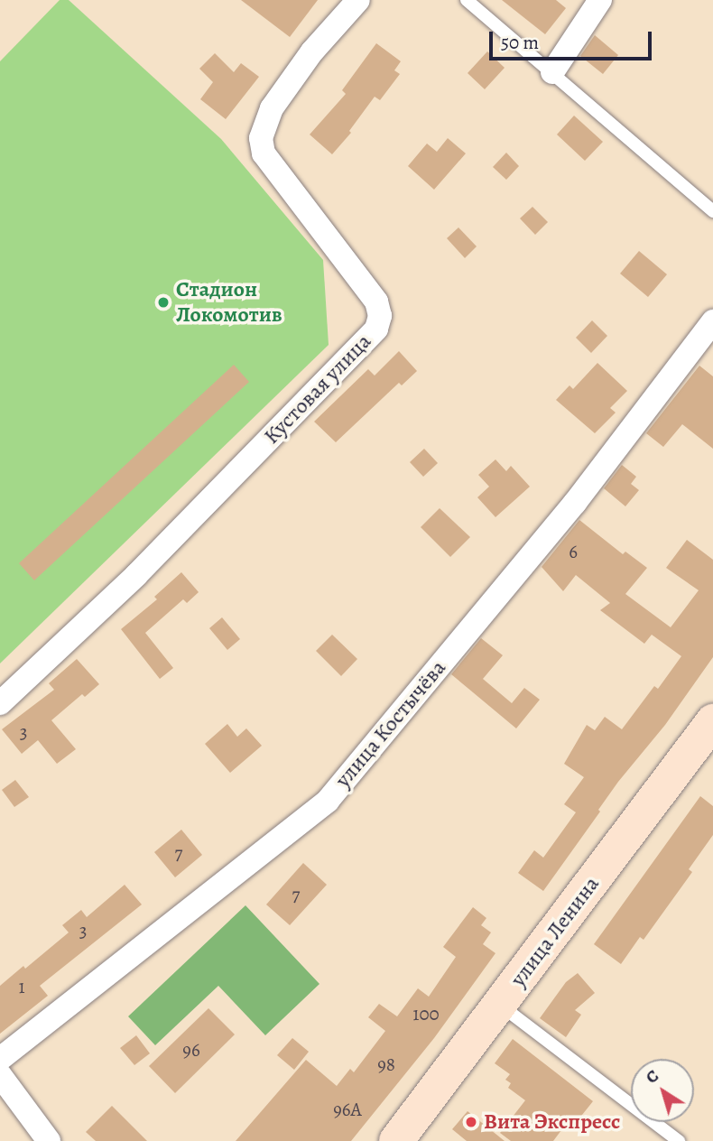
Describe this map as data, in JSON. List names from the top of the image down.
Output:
{
  "streets": {
    "main road": ["улица Ленина"],
    "street": ["Кустовая улица", "улица Костычёва"]
  },
  "places": ["Стадион Локомотив", "Вита Экспресс"],
  "house_numbers": [
    "6",
    "3",
    "7",
    "7",
    "3",
    "1",
    "100",
    "96",
    "98",
    "96А"
  ],
  "scale_bar": "50 m",
  "north": "top left"
}
